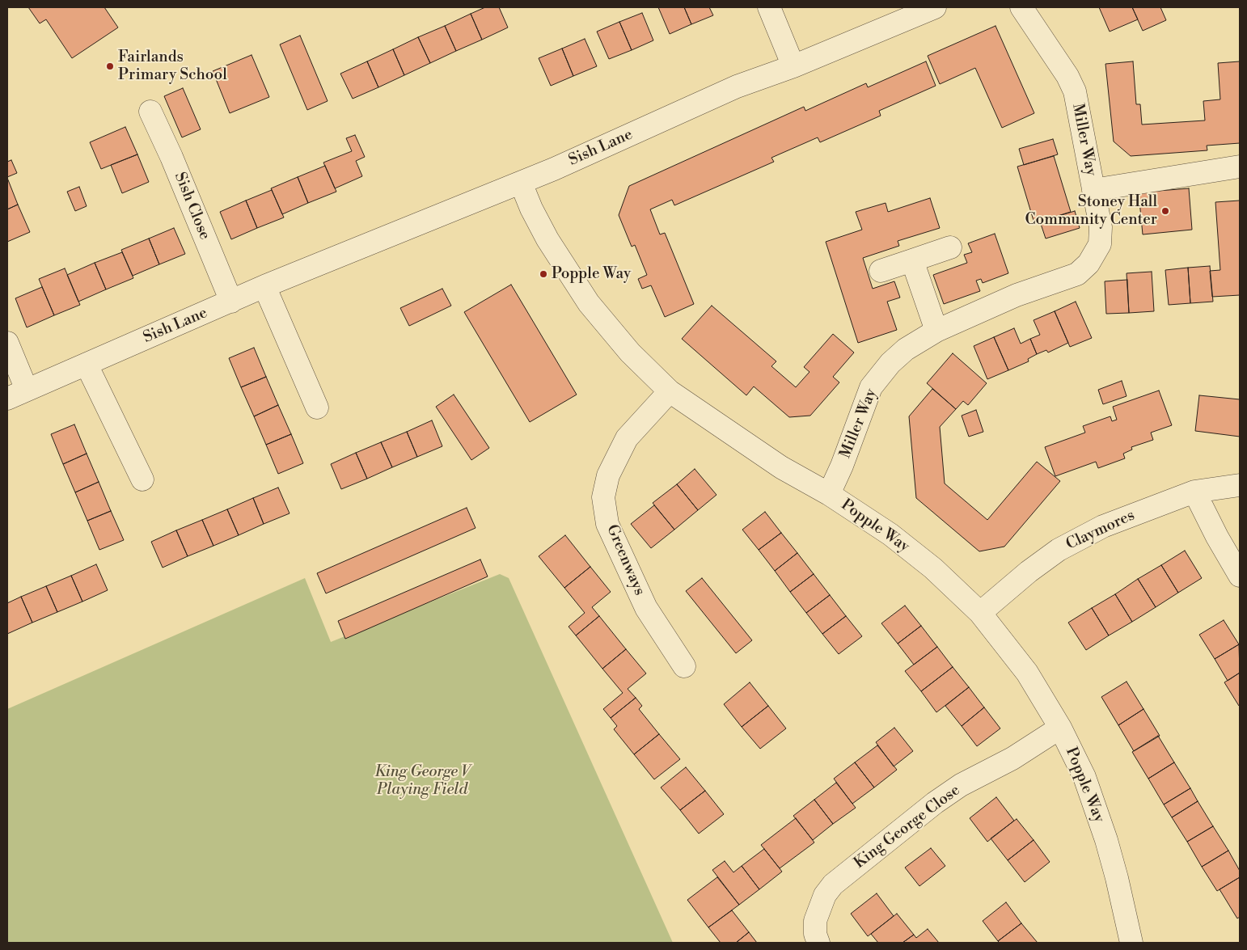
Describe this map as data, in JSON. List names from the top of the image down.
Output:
{
  "streets": {
    "street": [
      "Miller Way",
      "Sish Lane",
      "Sish Close",
      "Popple Way",
      "Claymores",
      "Greenways",
      "King George Close"
    ]
  },
  "crossings": [
    ["Miller Way", "Popple Way"],
    ["Sish Lane", "Sish Close"],
    ["Sish Lane", "Popple Way"],
    ["Popple Way", "Claymores"],
    ["Popple Way", "Greenways"],
    ["Popple Way", "King George Close"]
  ],
  "parks": ["King George V Playing Field"],
  "places": ["Fairlands Primary School", "Stoney Hall Community Center", "Popple Way"]
}
